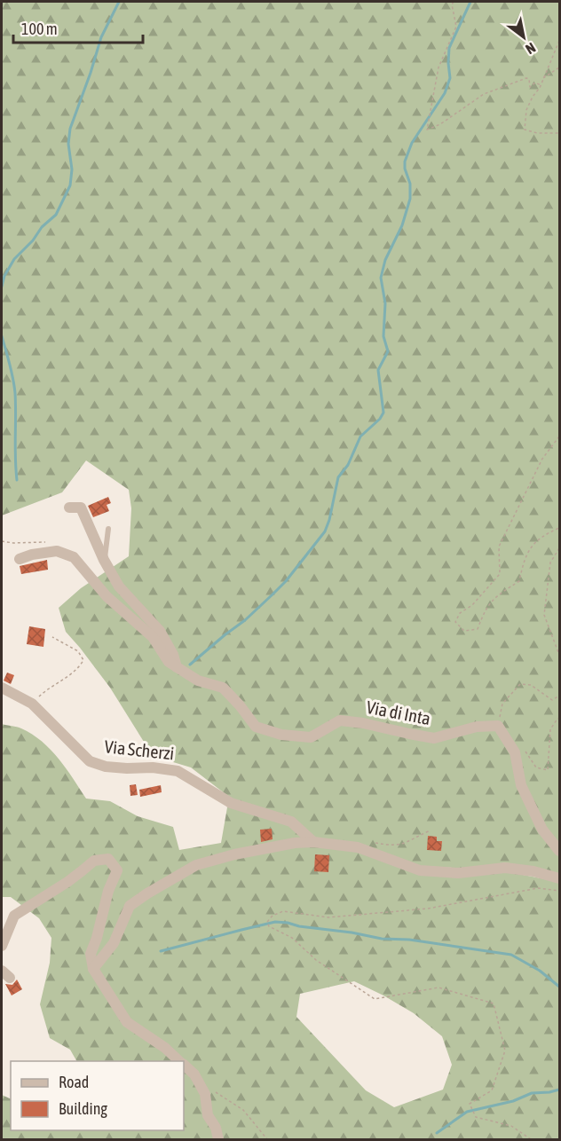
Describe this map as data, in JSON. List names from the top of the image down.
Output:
{
  "streets": {
    "street": ["Via di Inta", "Via Scherzi"]
  },
  "legend": ["Road", "Building"],
  "scale_bar": "100 m",
  "north": "bottom right"
}
